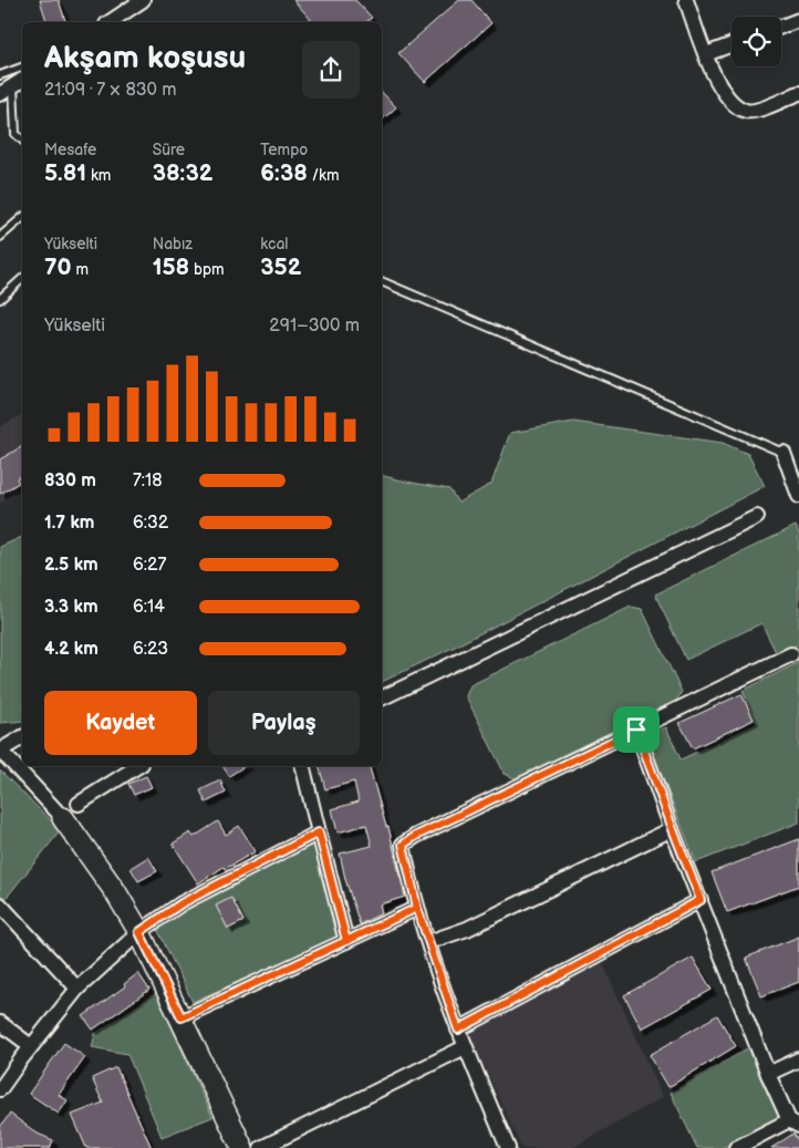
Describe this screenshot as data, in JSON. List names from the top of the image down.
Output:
{
  "page": {
    "heading": ["Akşam koşusu", "21:09 · 7 × 830 m"],
    "stats": [
      ["Mesafe", "5.81 km"],
      ["Süre", "38:32"],
      ["Tempo", "6:38 /km"],
      ["Yükselti", "70 m"],
      ["Nabız", "158 bpm"],
      ["kcal", "352"]
    ],
    "chart": ["Yükselti", "291–300 m"],
    "list": [
      {
        "name": "830 m",
        "note": "7:18"
      },
      {
        "name": "1.7 km",
        "note": "6:32"
      },
      {
        "name": "2.5 km",
        "note": "6:27"
      },
      {
        "name": "3.3 km",
        "note": "6:14"
      },
      {
        "name": "4.2 km",
        "note": "6:23"
      }
    ],
    "buttons": ["Kaydet", "Paylaş"]
  }
}
